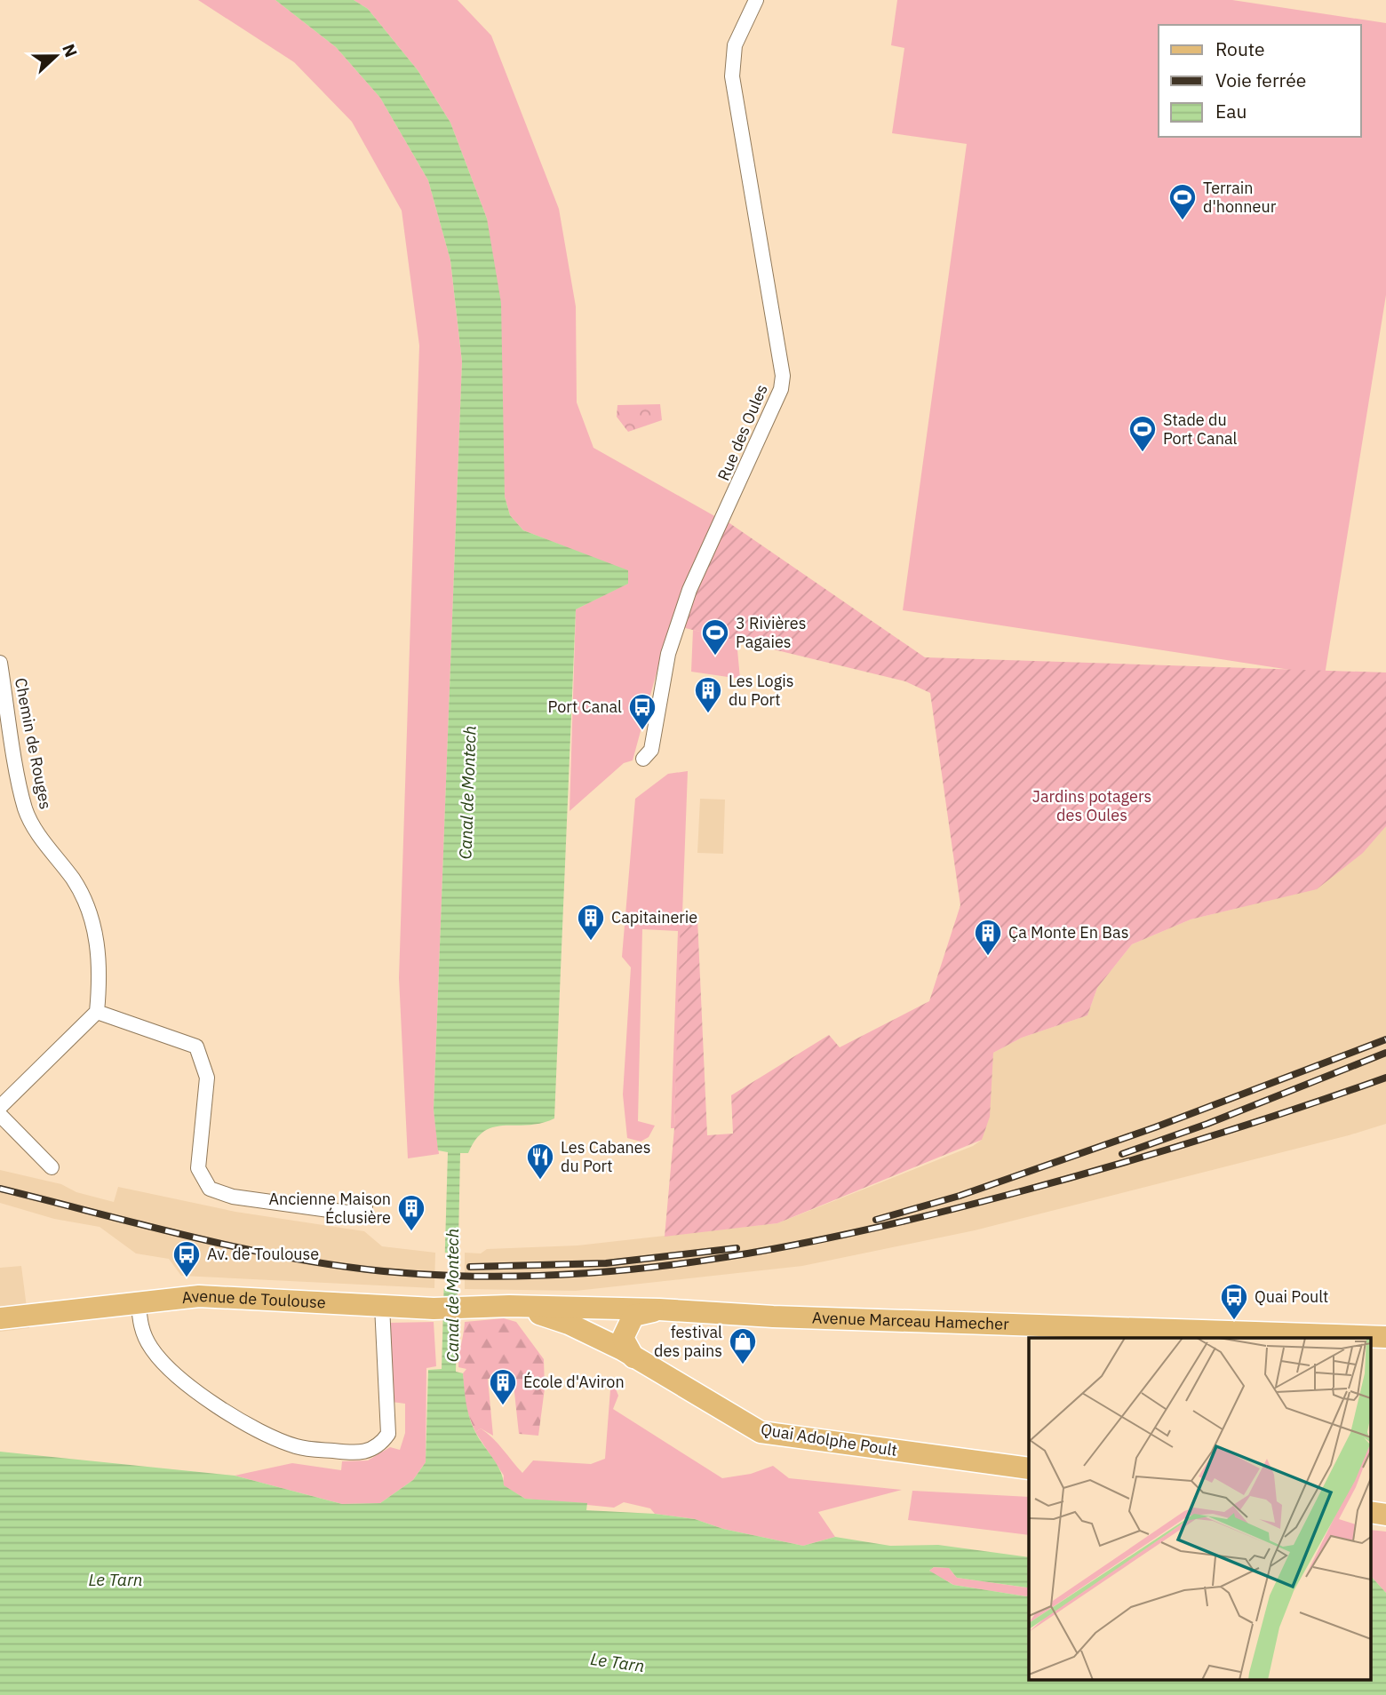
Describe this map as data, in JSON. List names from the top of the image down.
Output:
{
  "streets": {
    "main road": ["Avenue de Toulouse", "Avenue Marceau Hamecher", "Quai Adolphe Poult"],
    "street": ["Rue des Oules", "Chemin de Rouges"]
  },
  "crossings": [
    ["Avenue de Toulouse", "Avenue Marceau Hamecher"],
    ["Avenue de Toulouse", "Quai Adolphe Poult"],
    ["Avenue Marceau Hamecher", "Quai Adolphe Poult"]
  ],
  "water": ["Canal de Montech", "Le Tarn"],
  "parks": ["Jardins potagers des Oules"],
  "places": {
    "sports": ["Terrain d'honneur", "Stade du Port Canal", "3 Rivières Pagaies"],
    "building": [
      "Les Logis du Port",
      "Capitainerie",
      "Ça Monte En Bas",
      "Ancienne Maison Éclusière",
      "École d'Aviron"
    ],
    "bus stop": ["Port Canal", "Av. de Toulouse", "Quai Poult"],
    "restaurant": ["Les Cabanes du Port"],
    "shop": ["festival des pains"]
  },
  "legend": ["Route", "Voie ferrée", "Eau"],
  "north": "right"
}
